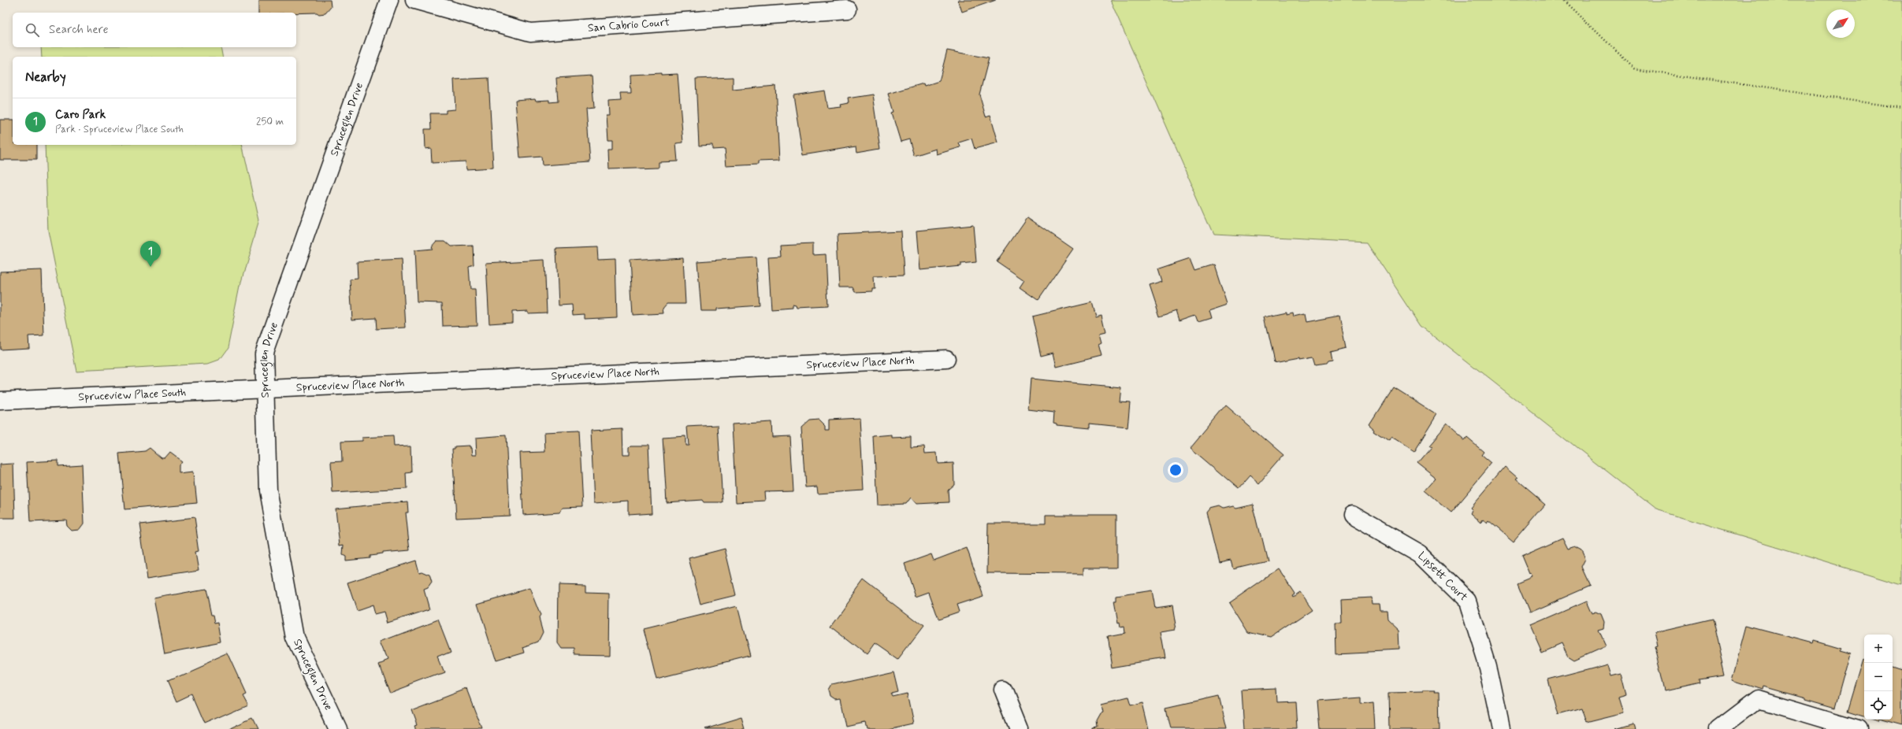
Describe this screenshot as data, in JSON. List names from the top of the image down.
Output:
{
  "streets": {
    "street": [
      "San Cabrio Court",
      "Spruceglen Drive",
      "Spruceview Place North",
      "Spruceview Place South",
      "Lipsett Court"
    ]
  },
  "crossings": [
    ["Spruceglen Drive", "Spruceview Place North"],
    ["Spruceglen Drive", "Spruceview Place South"],
    ["Spruceview Place North", "Spruceview Place South"]
  ],
  "north": "top right",
  "page": {
    "search": "Search here",
    "heading": "Nearby",
    "list": [
      {
        "mark": "1",
        "name": "Caro Park",
        "note": "Park · Spruceview Place South",
        "value": "250 m"
      }
    ],
    "pins": "1",
    "map_buttons": ["+", "−"]
  }
}
